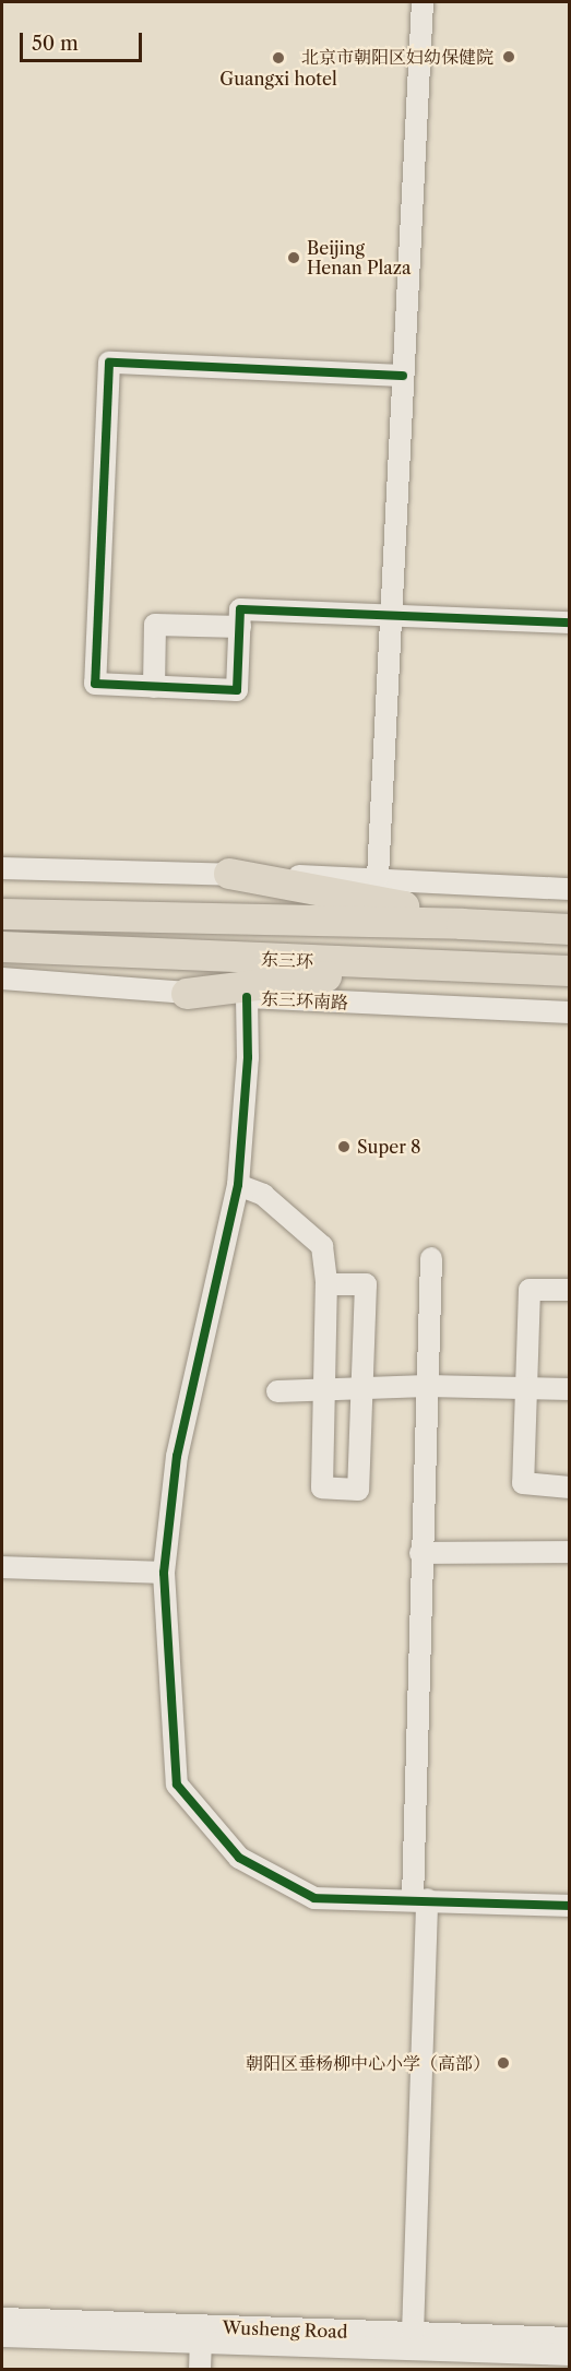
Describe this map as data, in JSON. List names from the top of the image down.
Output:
{
  "streets": {
    "highway": ["东三环"],
    "street": ["东三环南路", "Wusheng Road"]
  },
  "places": [
    "北京市朝阳区妇幼保健院",
    "Guangxi hotel",
    "Beijing Henan Plaza",
    "Super 8",
    "朝阳区垂杨柳中心小学（高部）"
  ],
  "scale_bar": "50 m"
}
